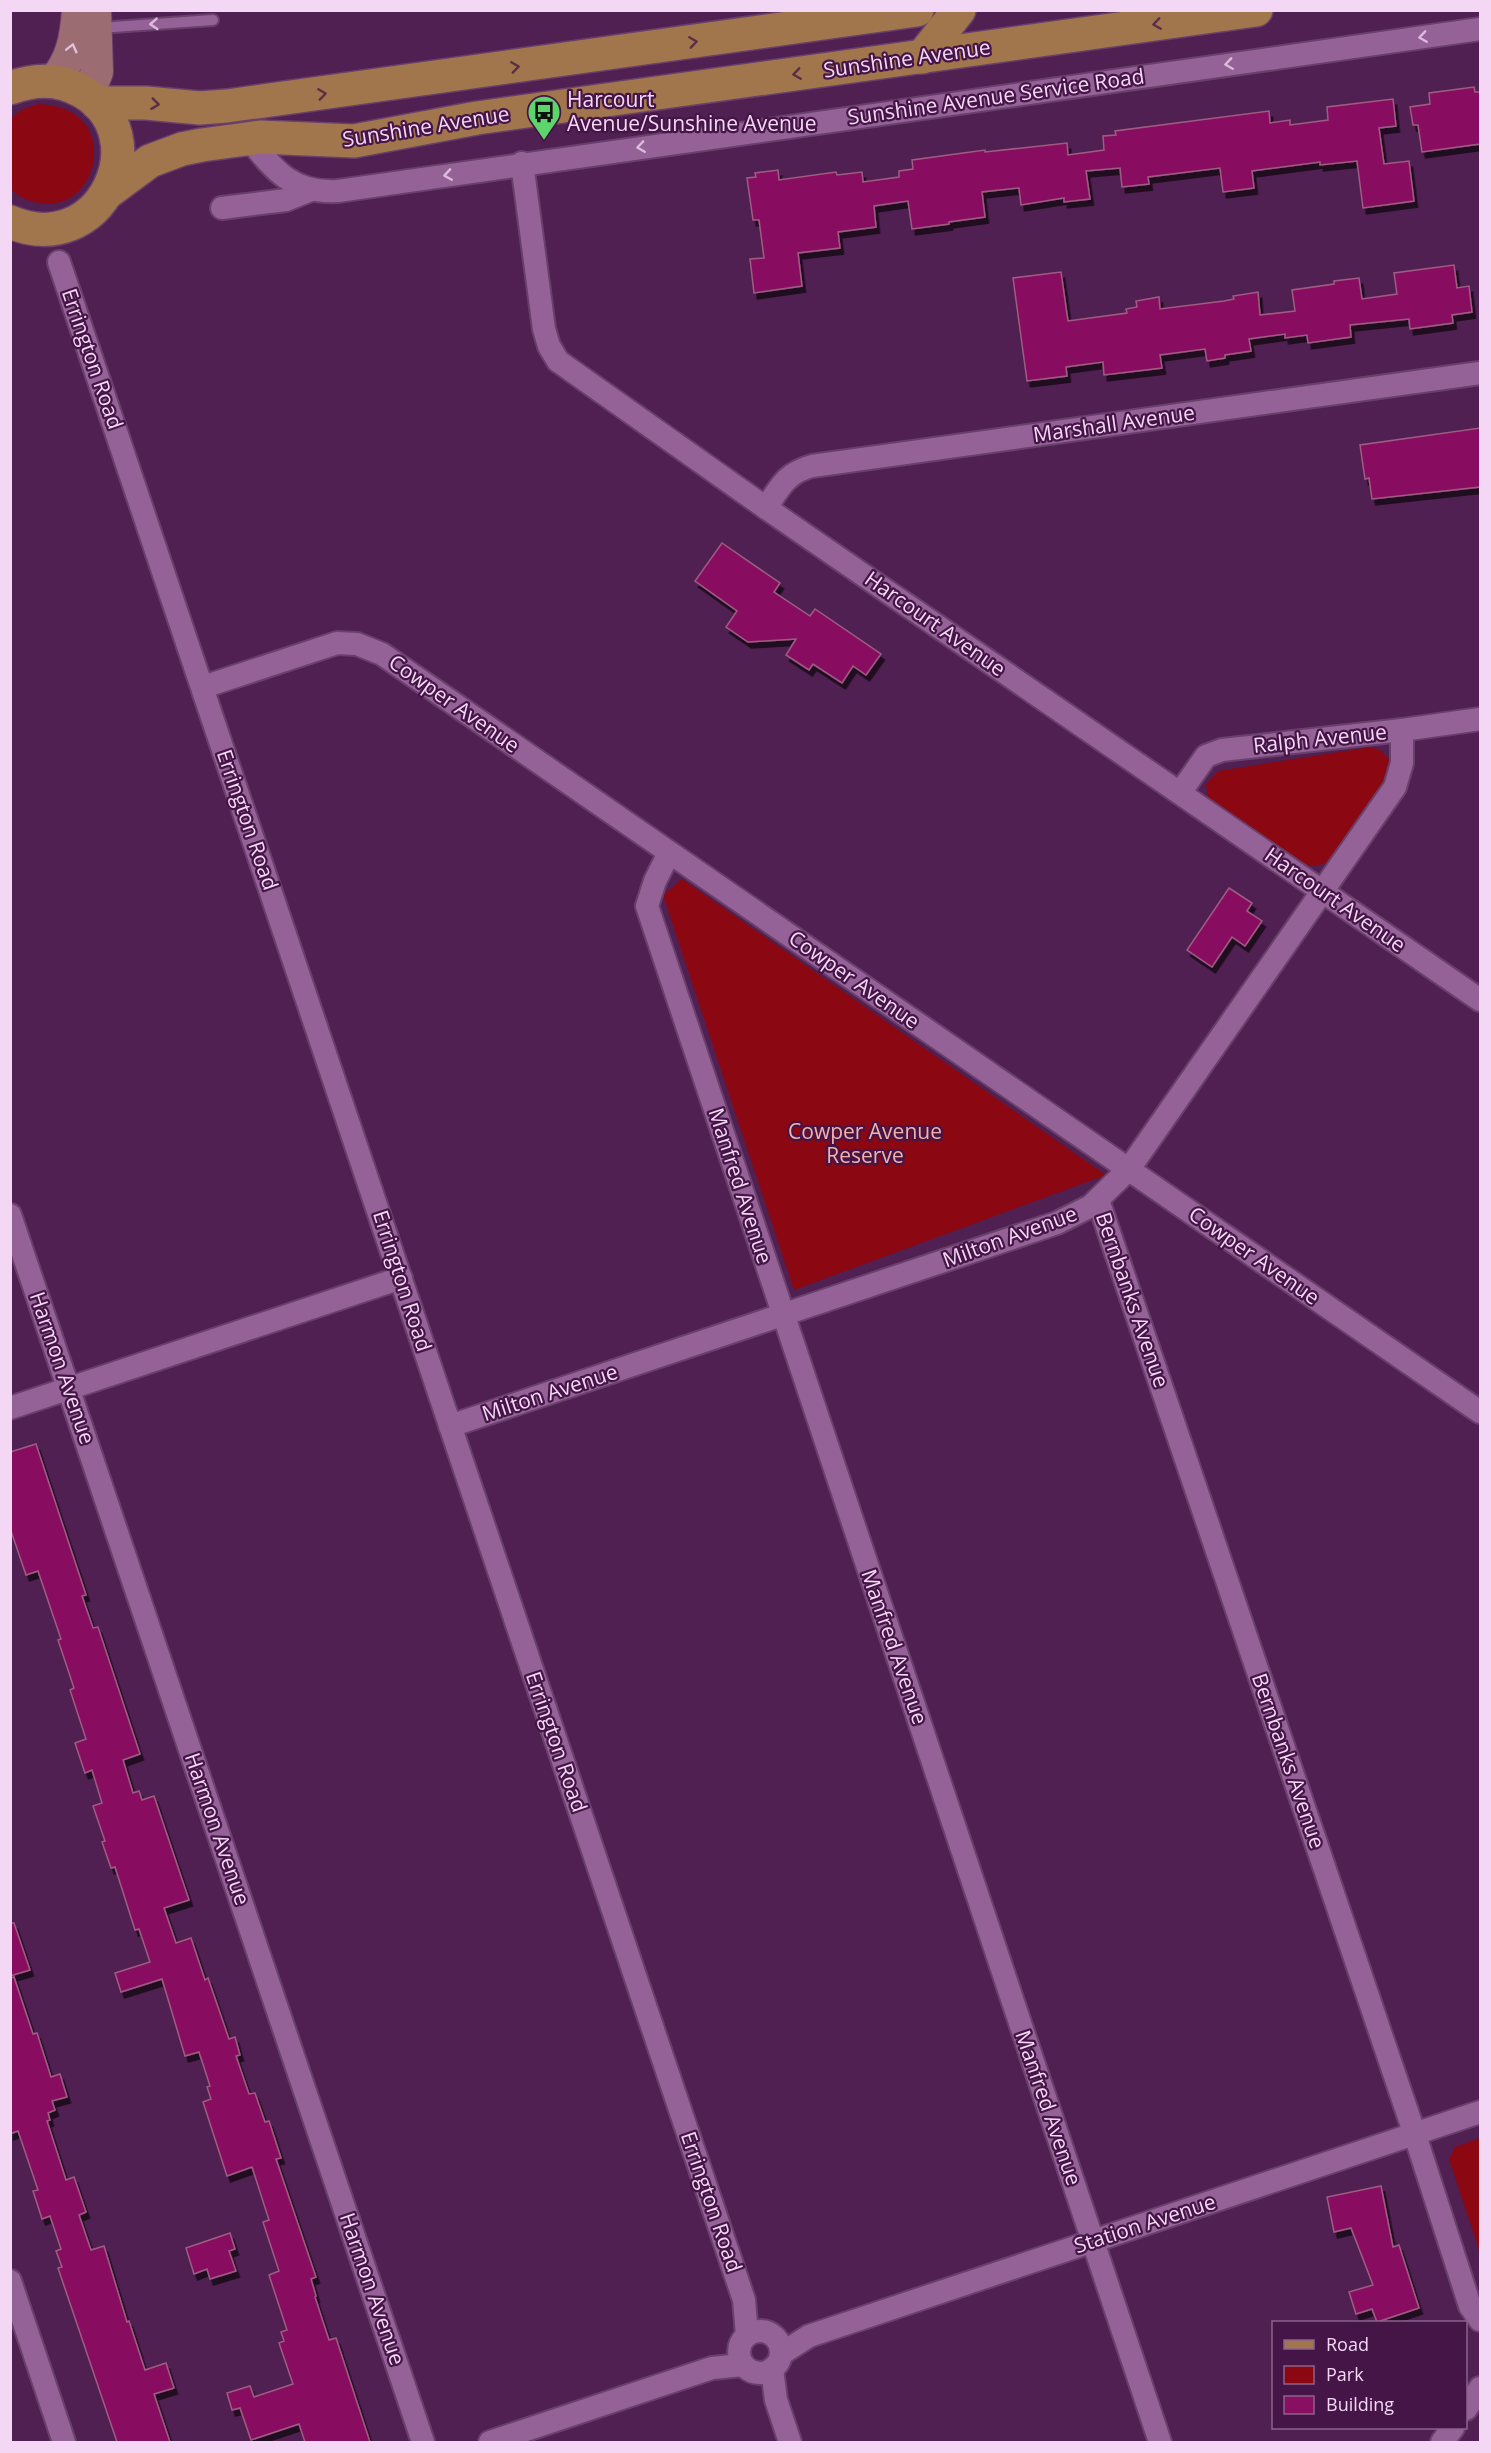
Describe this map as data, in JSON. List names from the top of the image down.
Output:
{
  "streets": {
    "main road": ["Sunshine Avenue"],
    "street": [
      "Sunshine Avenue Service Road",
      "Errington Road",
      "Marshall Avenue",
      "Harcourt Avenue",
      "Cowper Avenue",
      "Ralph Avenue",
      "Manfred Avenue",
      "Milton Avenue",
      "Bernbanks Avenue",
      "Harmon Avenue",
      "Station Avenue"
    ]
  },
  "crossings": [
    ["Sunshine Avenue", "Sunshine Avenue Service Road"],
    ["Sunshine Avenue Service Road", "Harcourt Avenue"],
    ["Errington Road", "Cowper Avenue"],
    ["Errington Road", "Milton Avenue"],
    ["Errington Road", "Station Avenue"],
    ["Marshall Avenue", "Harcourt Avenue"],
    ["Harcourt Avenue", "Ralph Avenue"],
    ["Harcourt Avenue", "Milton Avenue"],
    ["Cowper Avenue", "Manfred Avenue"],
    ["Cowper Avenue", "Milton Avenue"],
    ["Ralph Avenue", "Milton Avenue"],
    ["Manfred Avenue", "Milton Avenue"],
    ["Manfred Avenue", "Station Avenue"],
    ["Milton Avenue", "Bernbanks Avenue"],
    ["Bernbanks Avenue", "Station Avenue"]
  ],
  "one_way": ["Sunshine Avenue Service Road"],
  "parks": ["Cowper Avenue Reserve"],
  "places": {
    "bus stop": ["Harcourt Avenue/Sunshine Avenue"]
  },
  "legend": ["Road", "Park", "Building"]
}
